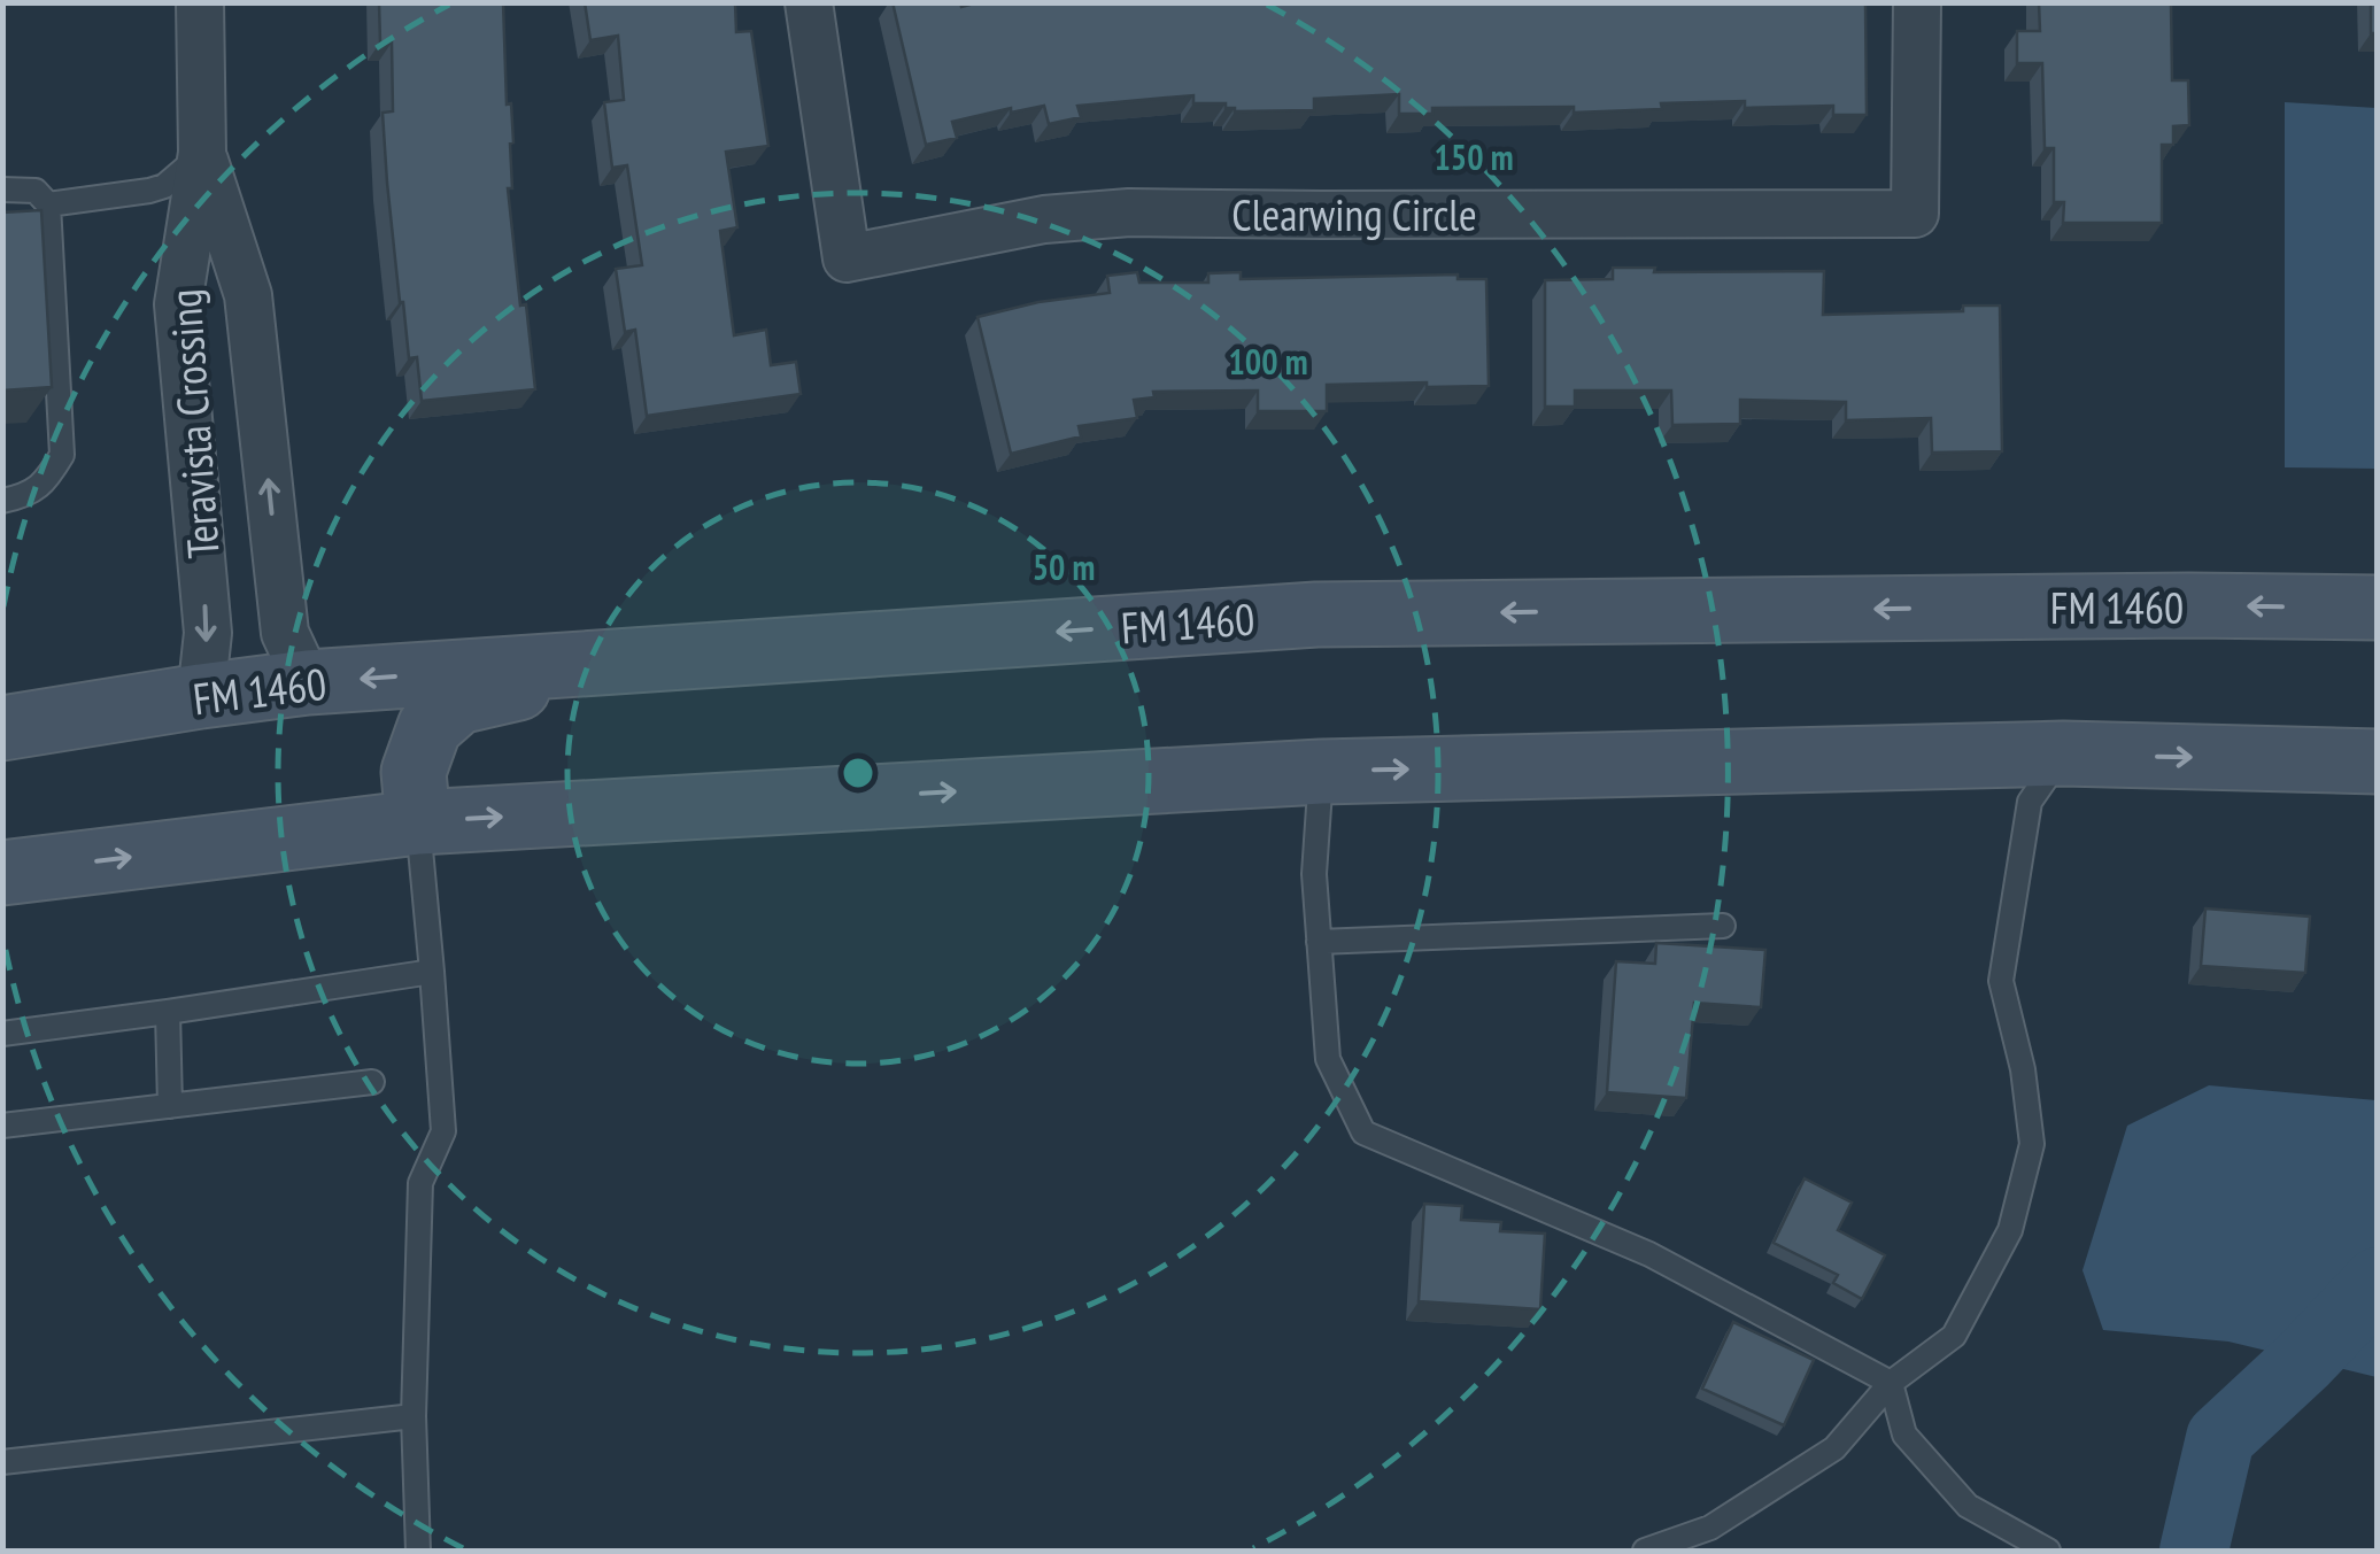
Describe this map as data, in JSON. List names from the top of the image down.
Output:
{
  "streets": {
    "main road": ["FM 1460"],
    "street": ["Clearwing Circle", "Teravista Crossing"]
  },
  "crossings": [
    ["Teravista Crossing", "FM 1460"]
  ],
  "rings": ["150 m", "100 m", "50 m"]
}
